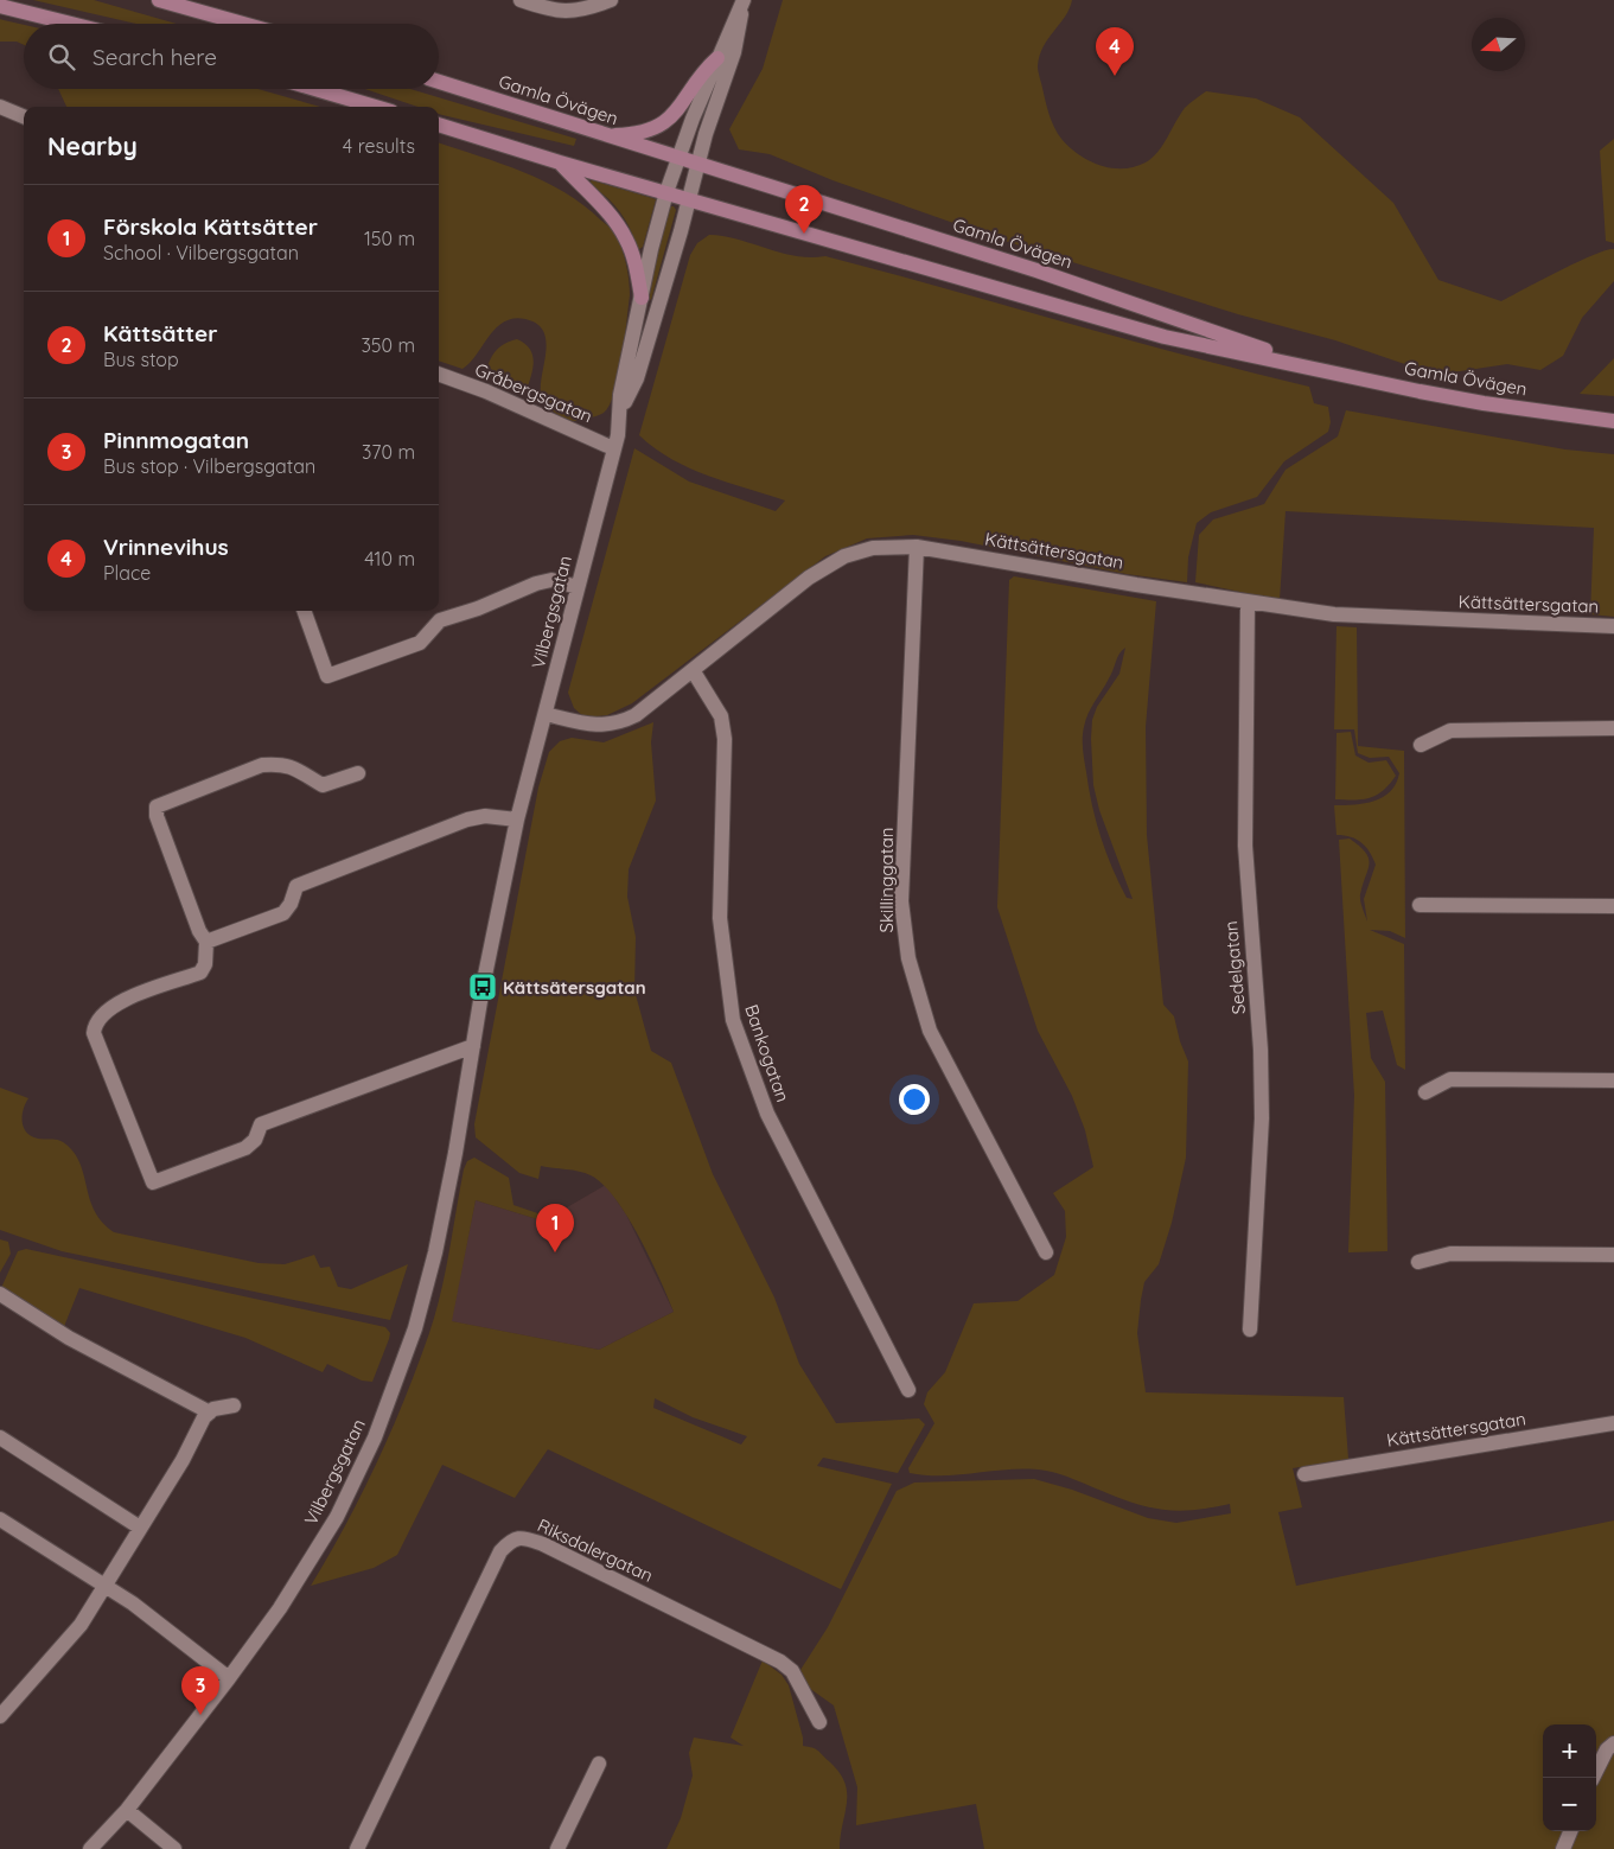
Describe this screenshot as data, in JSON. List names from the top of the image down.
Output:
{
  "streets": {
    "main road": ["Gamla Övägen"],
    "street": [
      "Gråbergsgatan",
      "Kättsättersgatan",
      "Vilbergsgatan",
      "Skillinggatan",
      "Sedelgatan",
      "Bankogatan",
      "Riksdalergatan"
    ]
  },
  "crossings": [
    ["Gamla Övägen", "Vilbergsgatan"],
    ["Gråbergsgatan", "Vilbergsgatan"],
    ["Kättsättersgatan", "Vilbergsgatan"],
    ["Kättsättersgatan", "Skillinggatan"],
    ["Kättsättersgatan", "Sedelgatan"],
    ["Kättsättersgatan", "Bankogatan"]
  ],
  "places": {
    "bus stop": ["Kättsätersgatan"]
  },
  "north": "left",
  "page": {
    "search": "Search here",
    "pins": [
      "4",
      "2",
      "1",
      "3"
    ],
    "heading": ["Nearby", "4 results"],
    "list": [
      {
        "mark": "1",
        "name": "Förskola Kättsätter",
        "note": "School · Vilbergsgatan",
        "value": "150 m"
      },
      {
        "mark": "2",
        "name": "Kättsätter",
        "note": "Bus stop",
        "value": "350 m"
      },
      {
        "mark": "3",
        "name": "Pinnmogatan",
        "note": "Bus stop · Vilbergsgatan",
        "value": "370 m"
      },
      {
        "mark": "4",
        "name": "Vrinnevihus",
        "note": "Place",
        "value": "410 m"
      }
    ],
    "map_buttons": ["+", "−"]
  }
}
